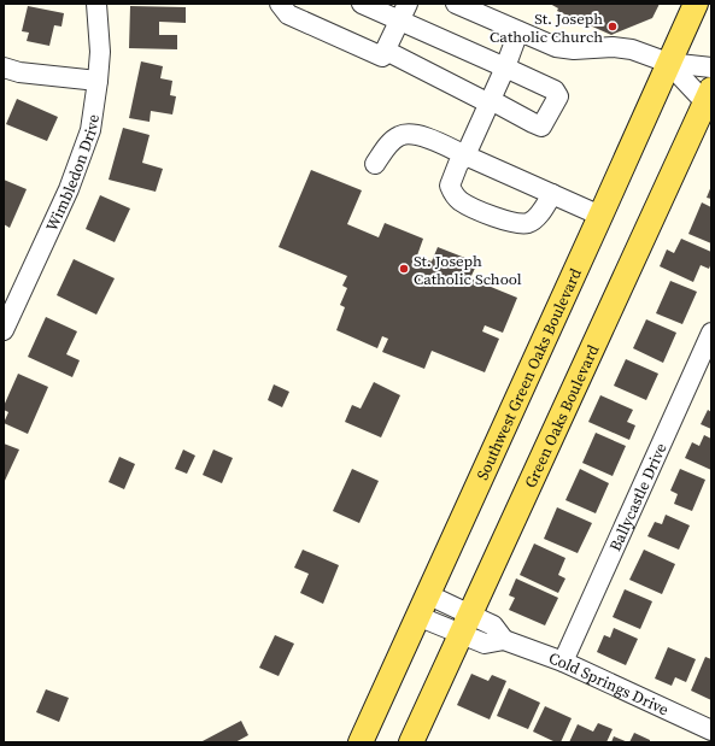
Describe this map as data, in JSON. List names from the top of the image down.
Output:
{
  "streets": {
    "main road": ["Southwest Green Oaks Boulevard", "Green Oaks Boulevard"],
    "street": ["Wimbledon Drive", "Ballycastle Drive", "Cold Springs Drive"]
  },
  "crossings": [
    ["Southwest Green Oaks Boulevard", "Cold Springs Drive"],
    ["Green Oaks Boulevard", "Cold Springs Drive"],
    ["Ballycastle Drive", "Cold Springs Drive"]
  ],
  "places": ["St. Joseph Catholic Church", "St. Joseph Catholic School"]
}
